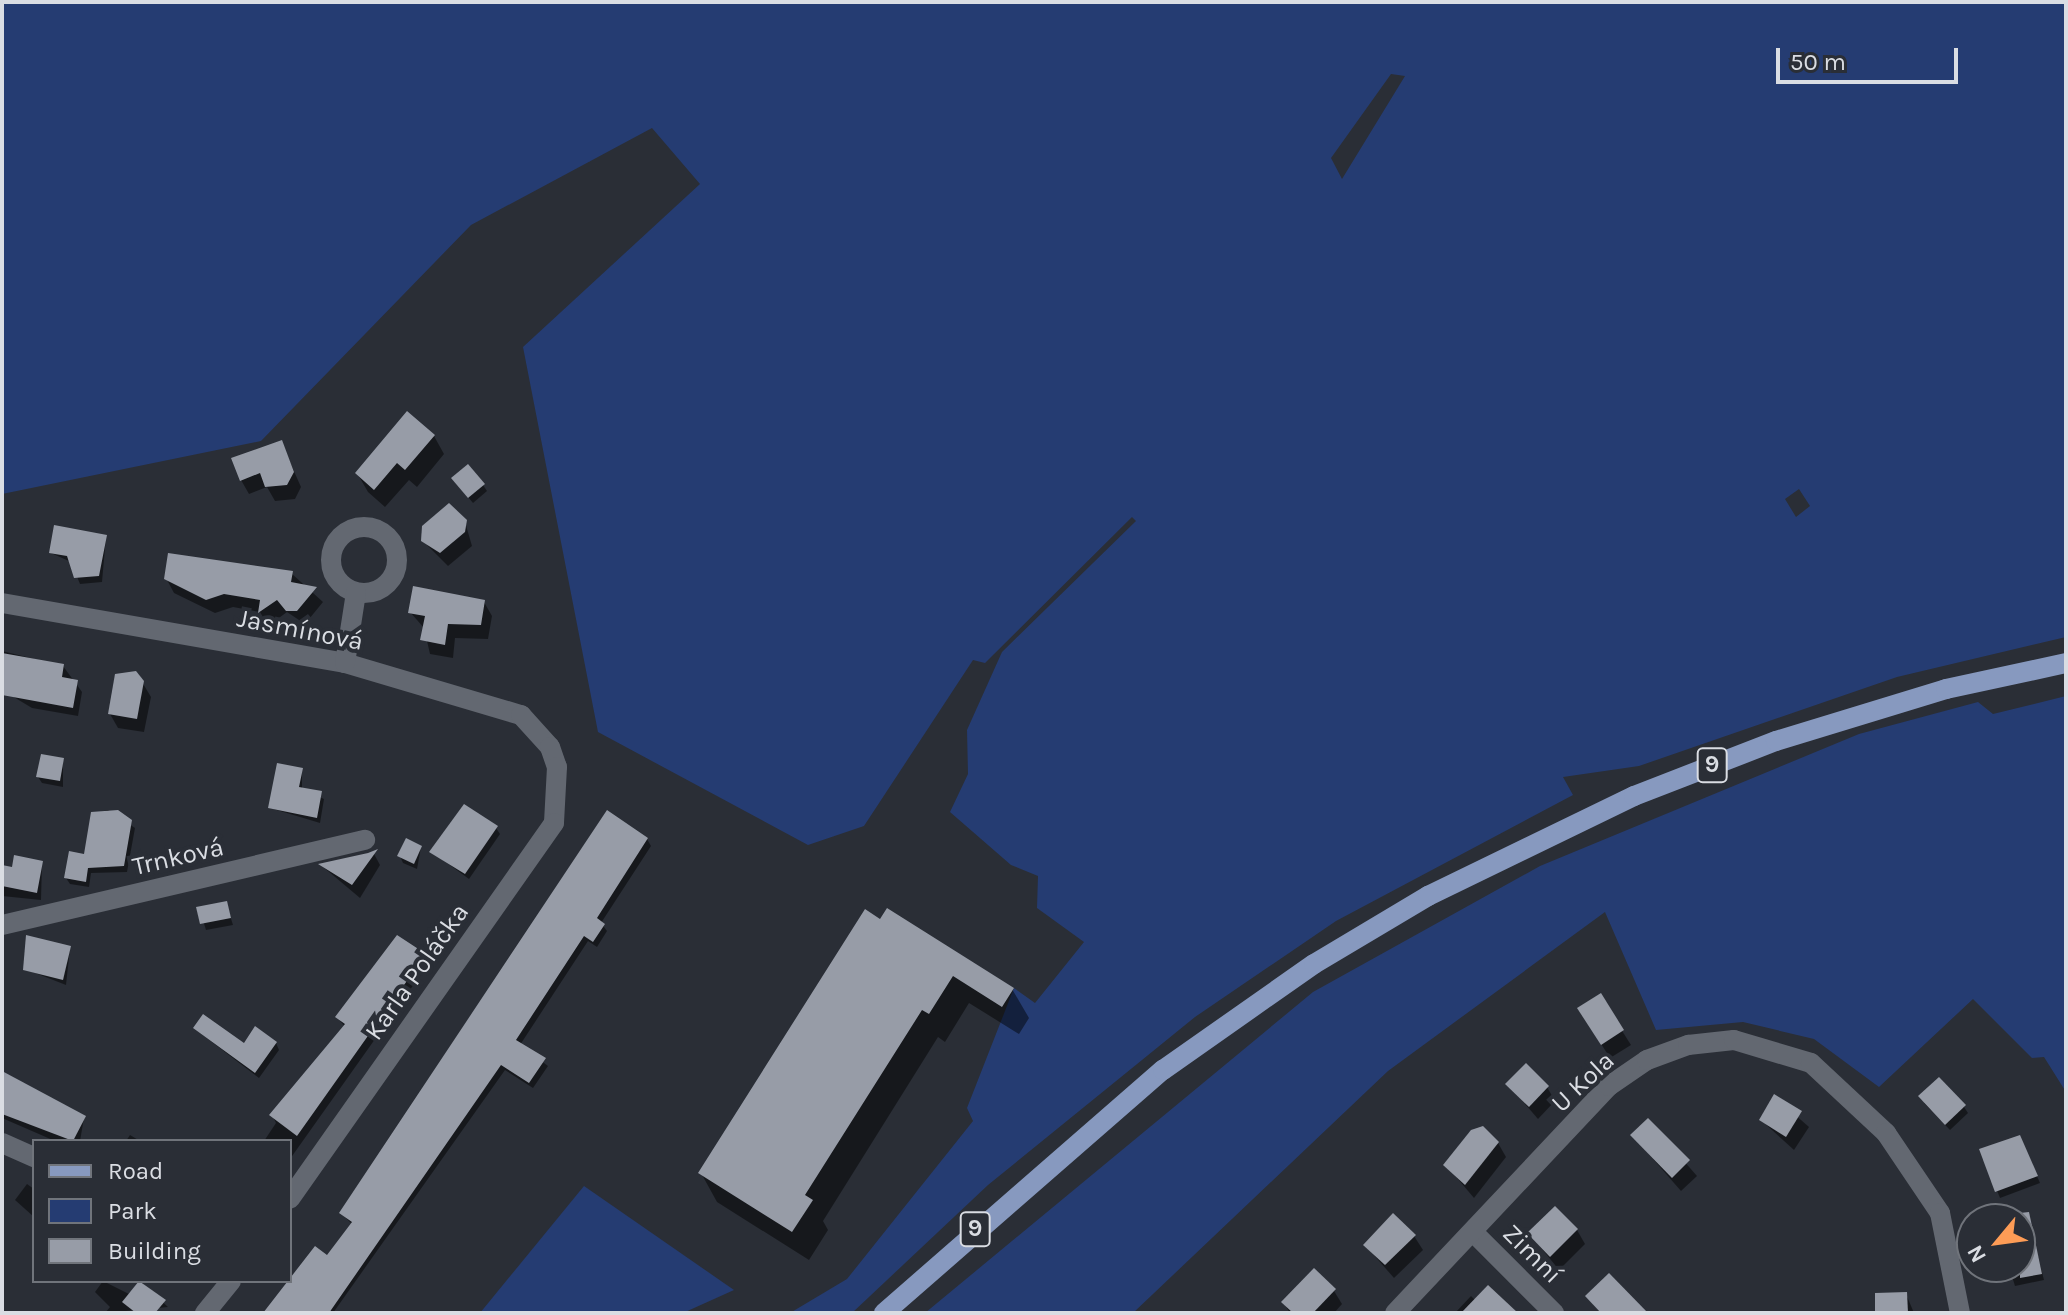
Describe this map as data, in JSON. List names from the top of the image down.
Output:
{
  "streets": {
    "main road": ["9"],
    "street": [
      "Jasmínová",
      "Trnková",
      "Karla Poláčka",
      "U Kola",
      "Zimní"
    ]
  },
  "crossings": [
    ["Jasmínová", "Karla Poláčka"],
    ["U Kola", "Zimní"]
  ],
  "legend": ["Road", "Park", "Building"],
  "scale_bar": "50 m",
  "north": "bottom left"
}
